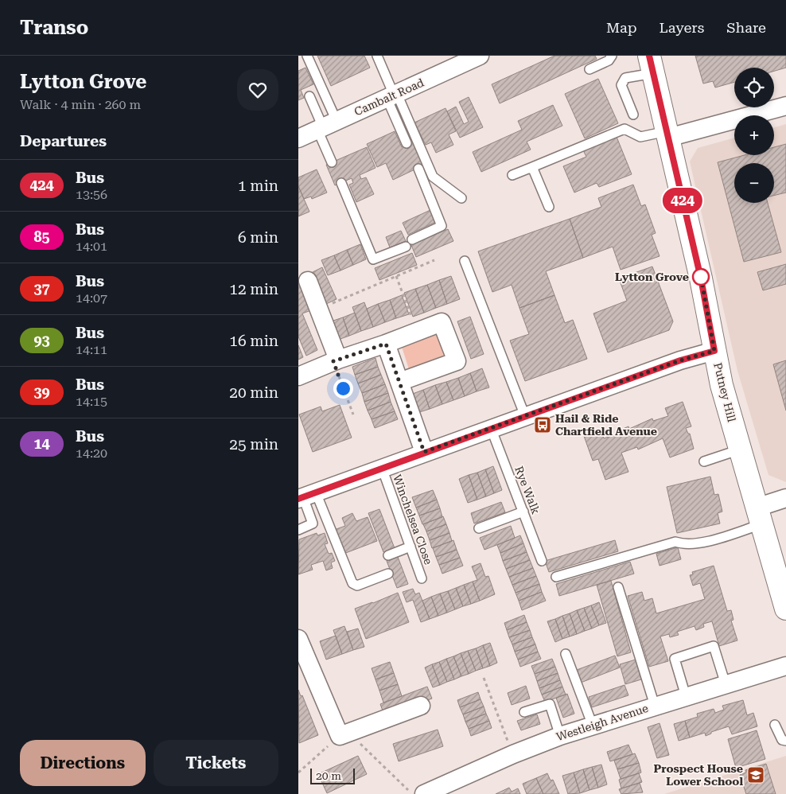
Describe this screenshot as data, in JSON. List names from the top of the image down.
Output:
{
  "streets": {
    "main road": ["Putney Hill"],
    "street": ["Cambalt Road", "Westleigh Avenue"],
    "lane": ["Rye Walk", "Winchelsea Close"]
  },
  "places": {
    "other": ["Lytton Grove"],
    "bus stop": ["Hail & Ride Chartfield Avenue"],
    "school or university": ["Prospect House Lower School"]
  },
  "lines": ["bus line 424"],
  "scale_bar": "20 m",
  "page": {
    "header": "Transo",
    "nav": ["Map", "Layers", "Share"],
    "heading": [
      ["Lytton Grove", "Walk · 4 min · 260 m"],
      "Departures"
    ],
    "on_map": "424",
    "map_buttons": ["+", "−"],
    "list": [
      {
        "mark": "424",
        "name": "Bus",
        "note": "13:56",
        "value": "1 min"
      },
      {
        "mark": "85",
        "name": "Bus",
        "note": "14:01",
        "value": "6 min"
      },
      {
        "mark": "37",
        "name": "Bus",
        "note": "14:07",
        "value": "12 min"
      },
      {
        "mark": "93",
        "name": "Bus",
        "note": "14:11",
        "value": "16 min"
      },
      {
        "mark": "39",
        "name": "Bus",
        "note": "14:15",
        "value": "20 min"
      },
      {
        "mark": "14",
        "name": "Bus",
        "note": "14:20",
        "value": "25 min"
      }
    ],
    "buttons": ["Directions", "Tickets"],
    "scale": "20 m"
  }
}
